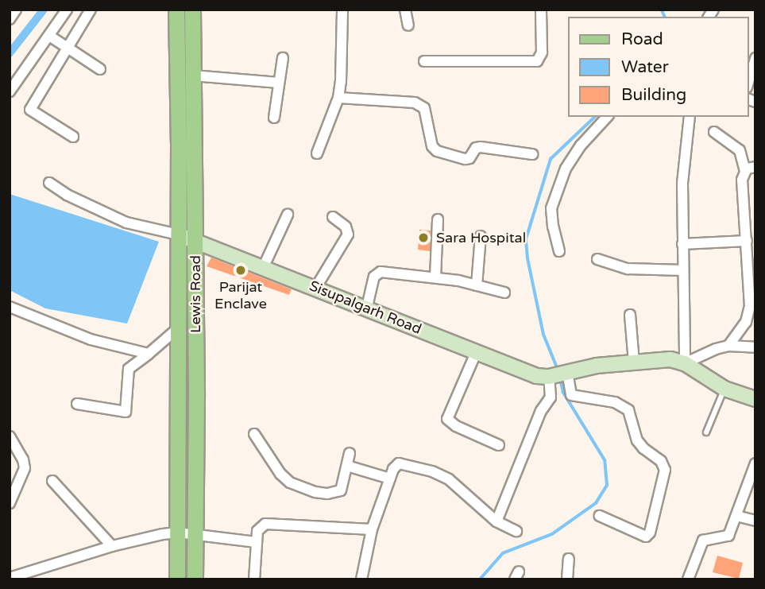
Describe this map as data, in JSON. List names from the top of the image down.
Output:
{
  "streets": {
    "main road": ["Lewis Road"],
    "street": ["Sisupalgarh Road"]
  },
  "crossings": [
    ["Lewis Road", "Sisupalgarh Road"]
  ],
  "places": ["Sara Hospital", "Parijat Enclave"],
  "legend": ["Road", "Water", "Building"]
}
